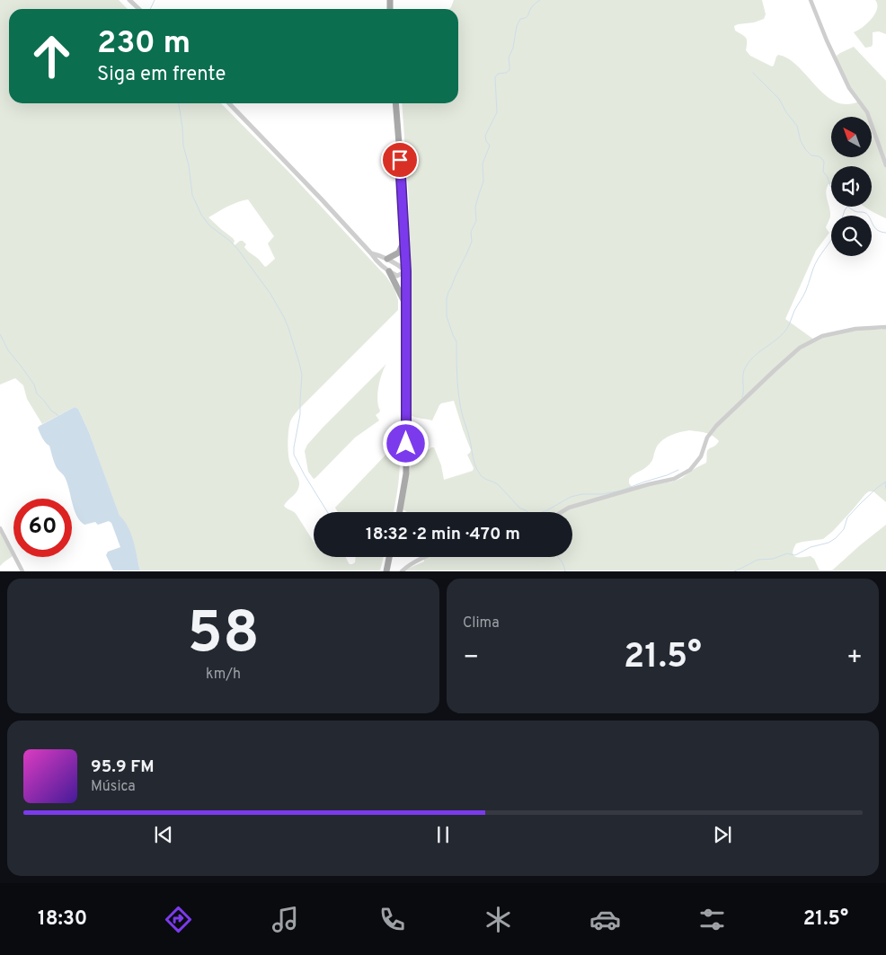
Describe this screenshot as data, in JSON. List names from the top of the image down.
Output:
{
  "north": "top left",
  "page": {
    "turn": ["230 m", "Siga em frente"],
    "limit": "60",
    "trip": "18:32 · 2 min · 470 m",
    "tile": [
      ["58", "km/h"],
      "Clima"
    ],
    "heat": ["−", "21.5°", "+"],
    "song": ["95.9 FM", "Música"],
    "tabs": ["18:30", "21.5°"]
  }
}
